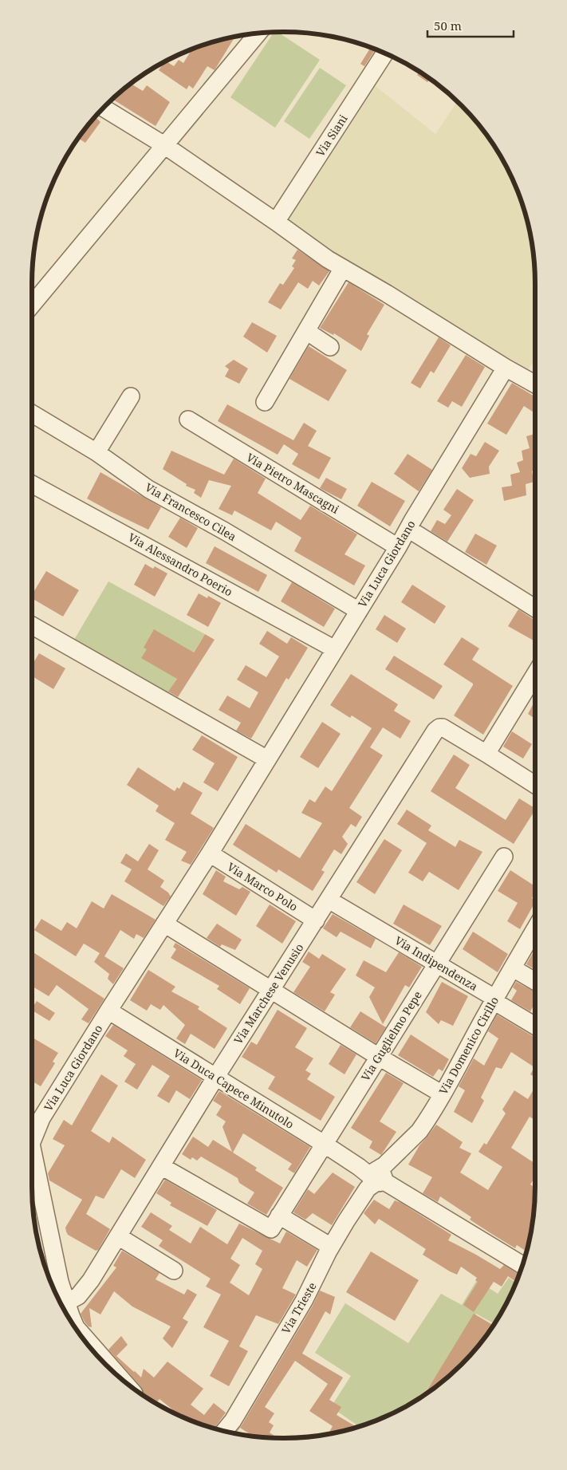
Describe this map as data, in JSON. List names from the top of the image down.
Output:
{
  "streets": {
    "street": [
      "Via Siani",
      "Via Pietro Mascagni",
      "Via Francesco Cilea",
      "Via Luca Giordano",
      "Via Alessandro Poerio",
      "Via Marco Polo",
      "Via Indipendenza",
      "Via Marchese Venusio",
      "Via Guglielmo Pepe",
      "Via Domenico Cirillo",
      "Via Duca Capece Minutolo",
      "Via Trieste"
    ]
  },
  "crossings": [
    ["Via Pietro Mascagni", "Via Luca Giordano"],
    ["Via Francesco Cilea", "Via Luca Giordano"],
    ["Via Luca Giordano", "Via Alessandro Poerio"],
    ["Via Luca Giordano", "Via Marco Polo"],
    ["Via Luca Giordano", "Via Marchese Venusio"],
    ["Via Luca Giordano", "Via Duca Capece Minutolo"],
    ["Via Marco Polo", "Via Marchese Venusio"],
    ["Via Indipendenza", "Via Marchese Venusio"],
    ["Via Indipendenza", "Via Guglielmo Pepe"],
    ["Via Indipendenza", "Via Domenico Cirillo"],
    ["Via Marchese Venusio", "Via Guglielmo Pepe"],
    ["Via Marchese Venusio", "Via Duca Capece Minutolo"],
    ["Via Guglielmo Pepe", "Via Duca Capece Minutolo"],
    ["Via Domenico Cirillo", "Via Duca Capece Minutolo"],
    ["Via Domenico Cirillo", "Via Trieste"],
    ["Via Duca Capece Minutolo", "Via Trieste"]
  ],
  "scale_bar": "50 m"
}
